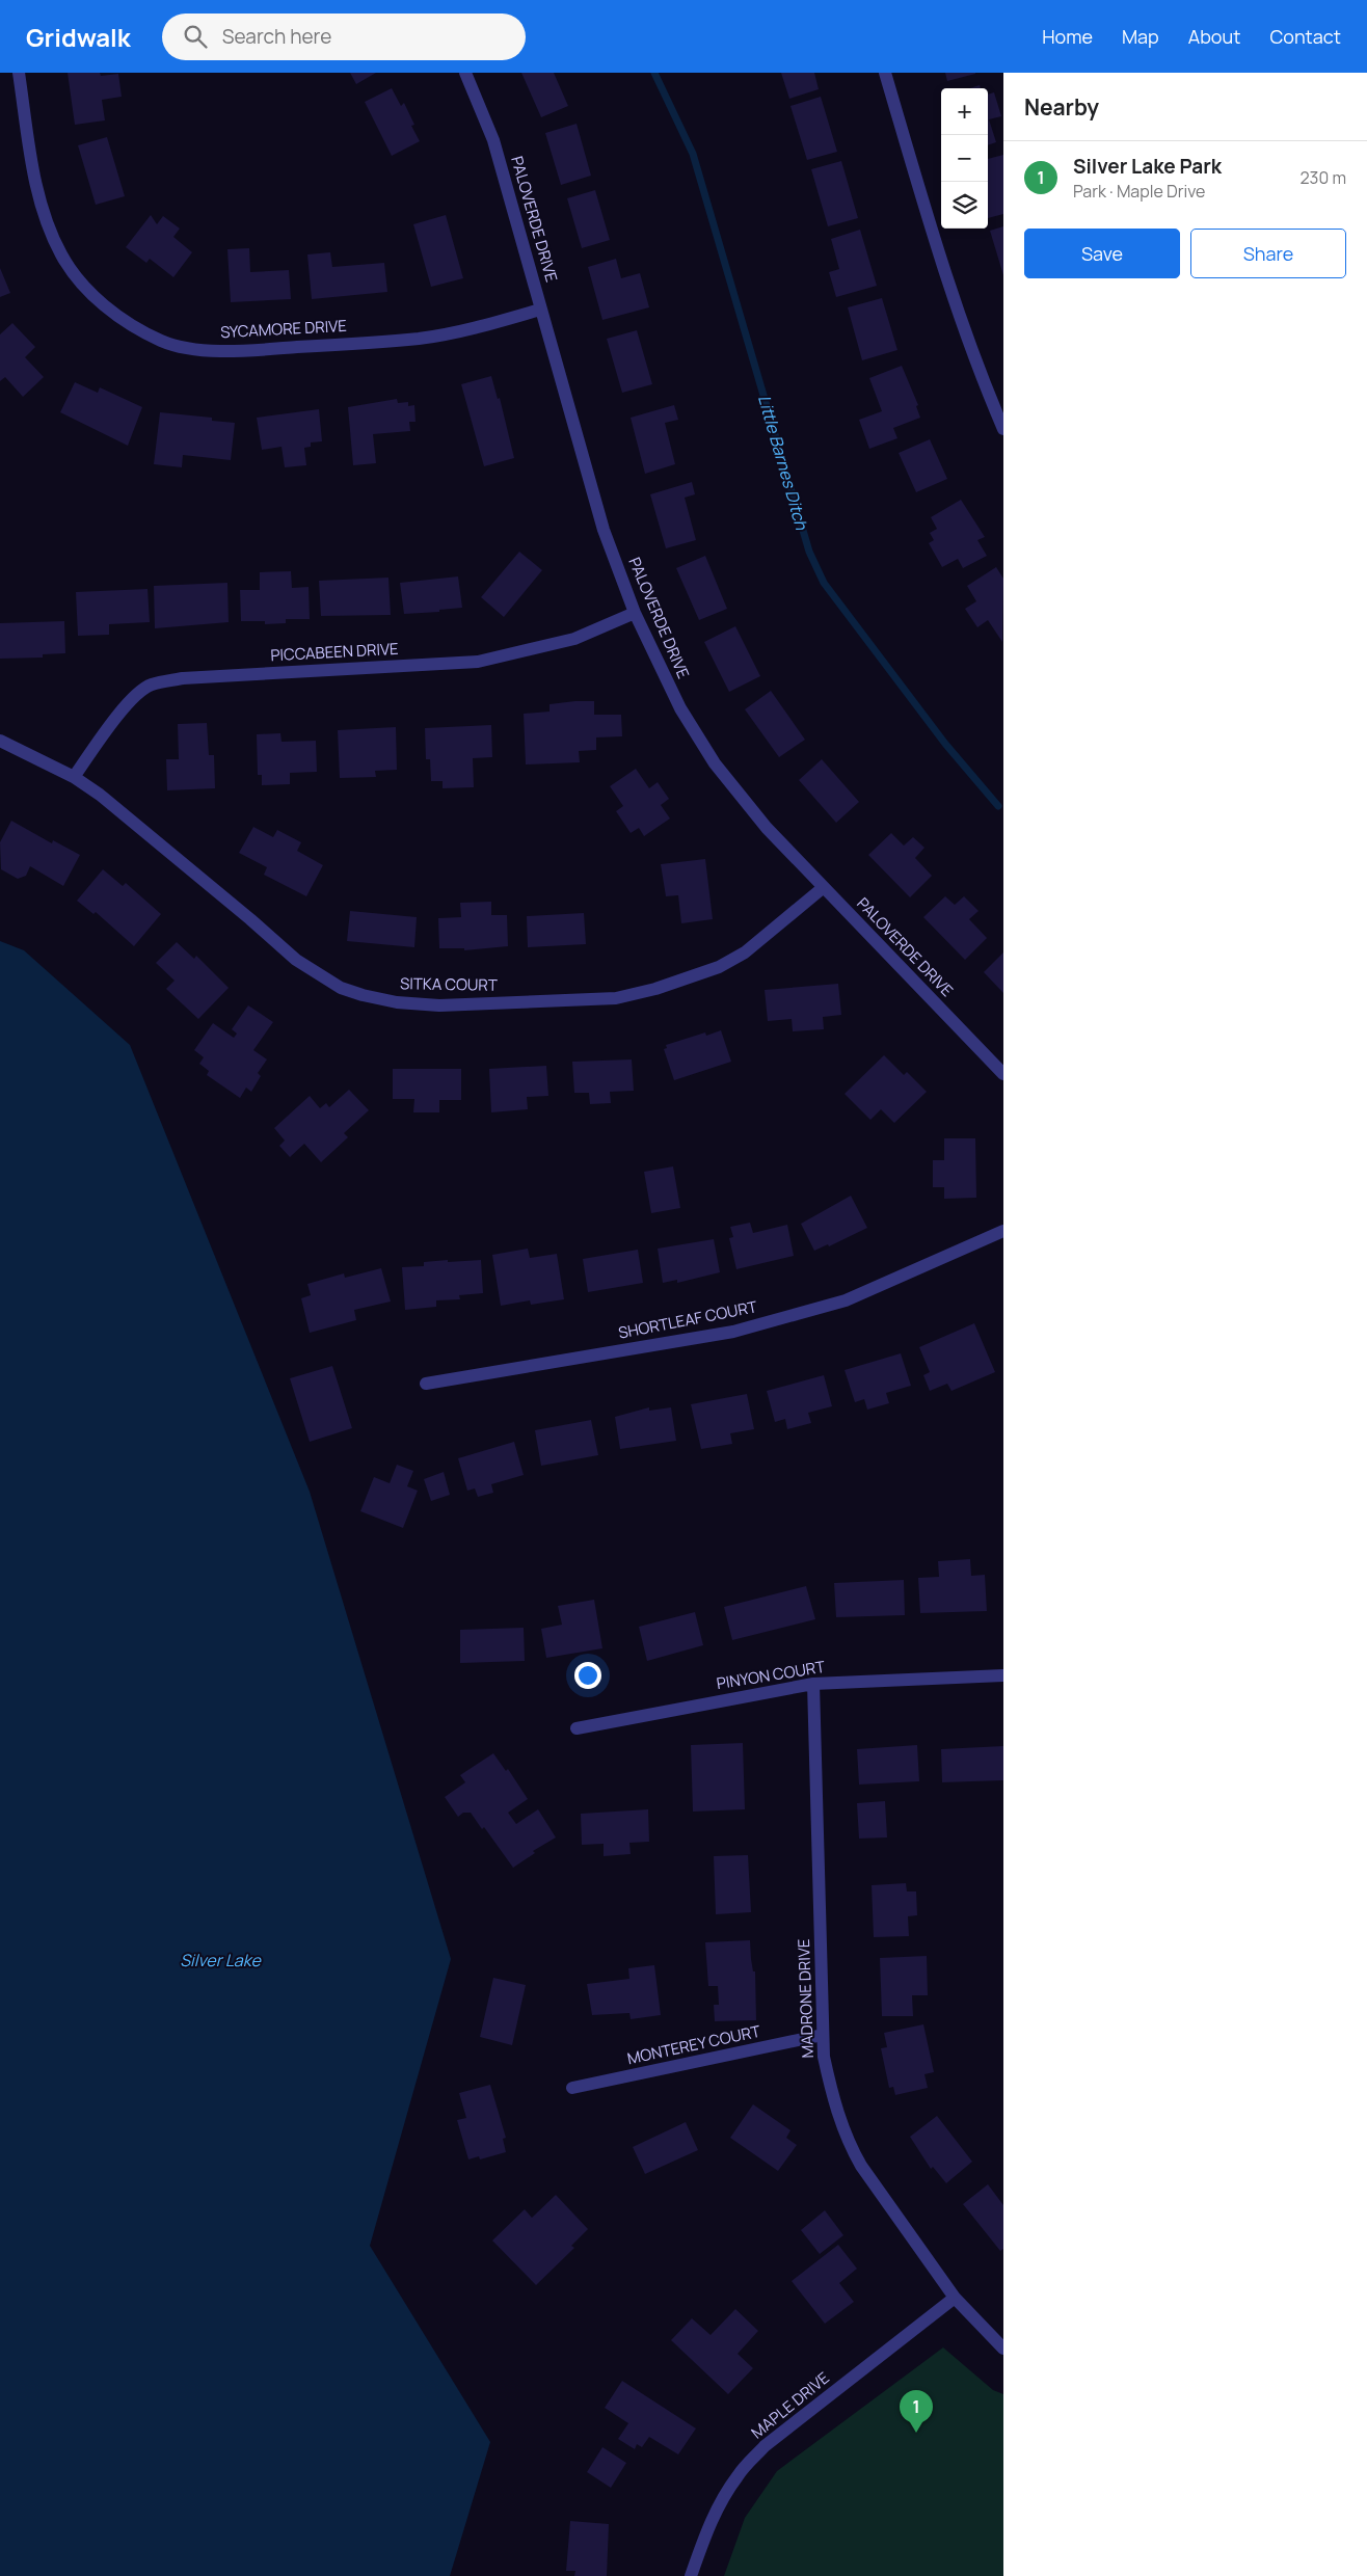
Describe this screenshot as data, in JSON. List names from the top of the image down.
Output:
{
  "streets": {
    "street": [
      "PALOVERDE DRIVE",
      "SYCAMORE DRIVE",
      "PICCABEEN DRIVE",
      "SITKA COURT",
      "SHORTLEAF COURT",
      "PINYON COURT",
      "MADRONE DRIVE",
      "MONTEREY COURT",
      "MAPLE DRIVE"
    ]
  },
  "crossings": [
    ["PALOVERDE DRIVE", "SYCAMORE DRIVE"],
    ["PALOVERDE DRIVE", "PICCABEEN DRIVE"],
    ["PALOVERDE DRIVE", "SITKA COURT"],
    ["PICCABEEN DRIVE", "SITKA COURT"],
    ["PINYON COURT", "MADRONE DRIVE"],
    ["MADRONE DRIVE", "MONTEREY COURT"],
    ["MADRONE DRIVE", "MAPLE DRIVE"]
  ],
  "water": ["Little Barnes Ditch", "Silver Lake"],
  "page": {
    "header": "Gridwalk",
    "search": "Search here",
    "nav": [
      "Home",
      "Map",
      "About",
      "Contact"
    ],
    "heading": "Nearby",
    "map_buttons": ["+", "−"],
    "list": [
      {
        "mark": "1",
        "name": "Silver Lake Park",
        "note": "Park · Maple Drive",
        "value": "230 m"
      }
    ],
    "buttons": ["Save", "Share"],
    "pins": "1"
  }
}
